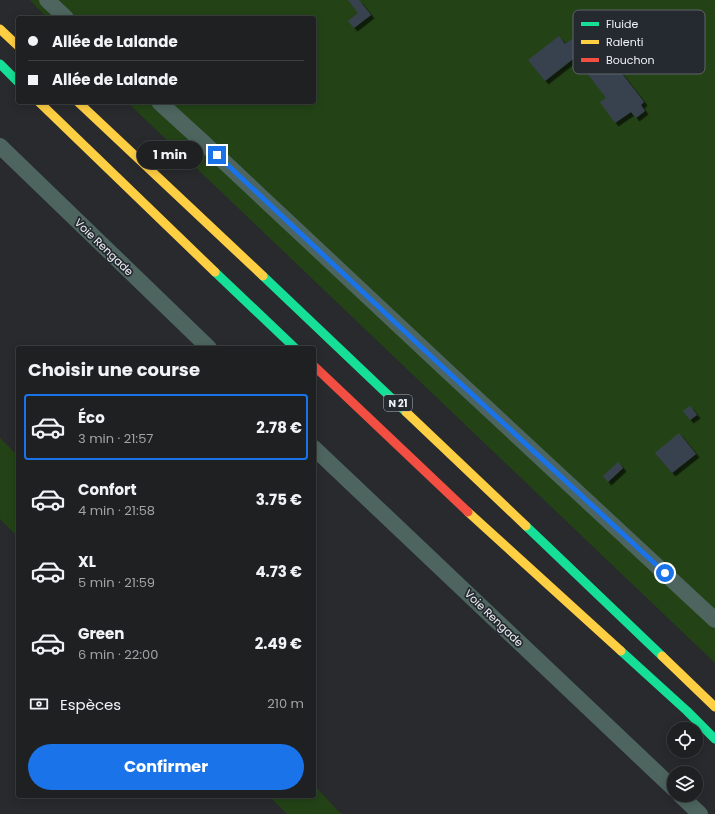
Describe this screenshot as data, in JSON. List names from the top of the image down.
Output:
{
  "streets": {
    "highway": ["N 21"],
    "street": ["Voie Rengade"]
  },
  "legend": ["Fluide", "Ralenti", "Bouchon"],
  "page": {
    "banner": ["Allée de Lalande", "Allée de Lalande"],
    "bubble": "1 min",
    "heading": "Choisir une course",
    "list": [
      {
        "name": "Éco",
        "note": "3 min · 21:57",
        "value": "2.78 €"
      },
      {
        "name": "Confort",
        "note": "4 min · 21:58",
        "value": "3.75 €"
      },
      {
        "name": "XL",
        "note": "5 min · 21:59",
        "value": "4.73 €"
      },
      {
        "name": "Green",
        "note": "6 min · 22:00",
        "value": "2.49 €"
      }
    ],
    "pay": ["Espèces", "210 m"],
    "buttons": "Confirmer"
  }
}
